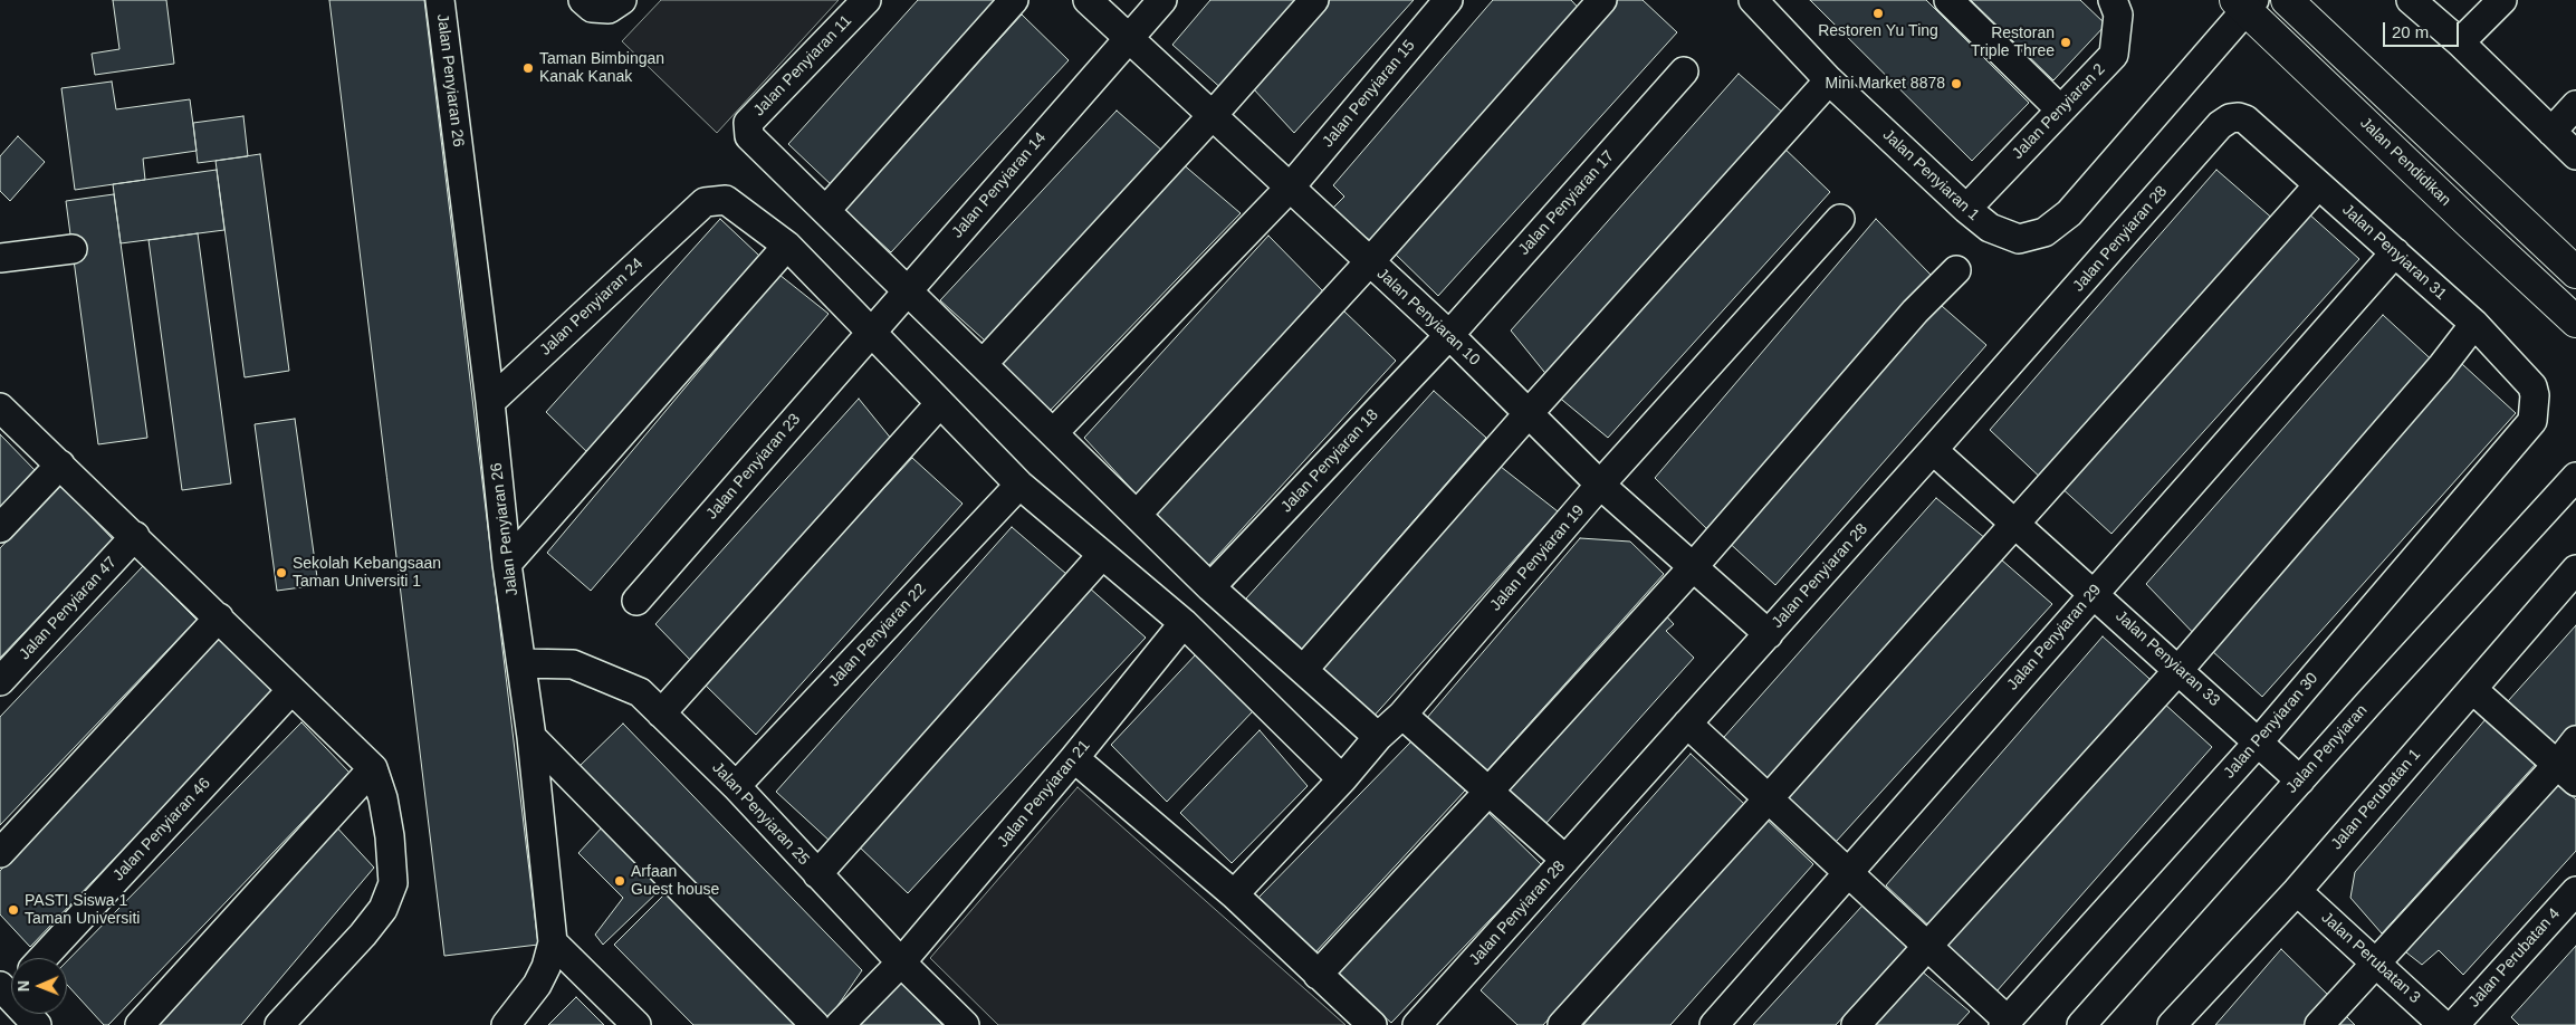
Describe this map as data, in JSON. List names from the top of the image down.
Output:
{
  "streets": {
    "main road": ["Jalan Pendidikan"],
    "street": [
      "Jalan Penyiaran 11",
      "Jalan Penyiaran 26",
      "Jalan Penyiaran 15",
      "Jalan Penyiaran 2",
      "Jalan Penyiaran 1",
      "Jalan Penyiaran 14",
      "Jalan Penyiaran 17",
      "Jalan Penyiaran 28",
      "Jalan Penyiaran 31",
      "Jalan Penyiaran 24",
      "Jalan Penyiaran 10",
      "Jalan Penyiaran 18",
      "Jalan Penyiaran 23",
      "Jalan Penyiaran 19",
      "Jalan Penyiaran 47",
      "Jalan Penyiaran 22",
      "Jalan Penyiaran 29",
      "Jalan Penyiaran 33",
      "Jalan Penyiaran 30",
      "Jalan Penyiaran",
      "Jalan Penyiaran 21",
      "Jalan Perubatan 1",
      "Jalan Penyiaran 25",
      "Jalan Penyiaran 46",
      "Jalan Perubatan 3",
      "Jalan Perubatan 4"
    ]
  },
  "crossings": [
    ["Jalan Penyiaran 26", "Jalan Penyiaran 24"],
    ["Jalan Penyiaran 26", "Jalan Penyiaran 25"],
    ["Jalan Penyiaran 15", "Jalan Penyiaran 10"],
    ["Jalan Penyiaran 2", "Jalan Penyiaran 1"],
    ["Jalan Pendidikan", "Jalan Penyiaran 1"],
    ["Jalan Penyiaran 14", "Jalan Penyiaran 24"],
    ["Jalan Penyiaran 14", "Jalan Penyiaran 10"],
    ["Jalan Penyiaran 14", "Jalan Penyiaran 23"],
    ["Jalan Penyiaran 17", "Jalan Penyiaran 10"],
    ["Jalan Penyiaran 17", "Jalan Penyiaran 18"],
    ["Jalan Penyiaran 28", "Jalan Penyiaran 31"],
    ["Jalan Penyiaran 28", "Jalan Penyiaran 10"],
    ["Jalan Penyiaran 28", "Jalan Penyiaran 33"],
    ["Jalan Penyiaran 31", "Jalan Penyiaran 29"],
    ["Jalan Penyiaran 31", "Jalan Penyiaran 30"],
    ["Jalan Penyiaran 24", "Jalan Penyiaran 23"],
    ["Jalan Penyiaran 24", "Jalan Penyiaran 19"],
    ["Jalan Penyiaran 24", "Jalan Penyiaran 22"],
    ["Jalan Penyiaran 24", "Jalan Penyiaran 21"],
    ["Jalan Penyiaran 10", "Jalan Penyiaran 18"],
    ["Jalan Penyiaran 10", "Jalan Penyiaran 19"],
    ["Jalan Penyiaran 22", "Jalan Penyiaran 25"],
    ["Jalan Penyiaran 29", "Jalan Penyiaran 33"],
    ["Jalan Penyiaran 33", "Jalan Penyiaran 30"],
    ["Jalan Penyiaran 33", "Jalan Penyiaran"],
    ["Jalan Penyiaran 21", "Jalan Penyiaran 25"],
    ["Jalan Perubatan 1", "Jalan Perubatan 3"]
  ],
  "places": [
    "Restoren Yu Ting",
    "Restoran Triple Three",
    "Taman Bimbingan Kanak Kanak",
    "Mini Market 8878",
    "Sekolah Kebangsaan Taman Universiti 1",
    "Arfaan Guest house",
    "PASTI Siswa 1 Taman Universiti"
  ],
  "scale_bar": "20 m",
  "north": "left"
}
